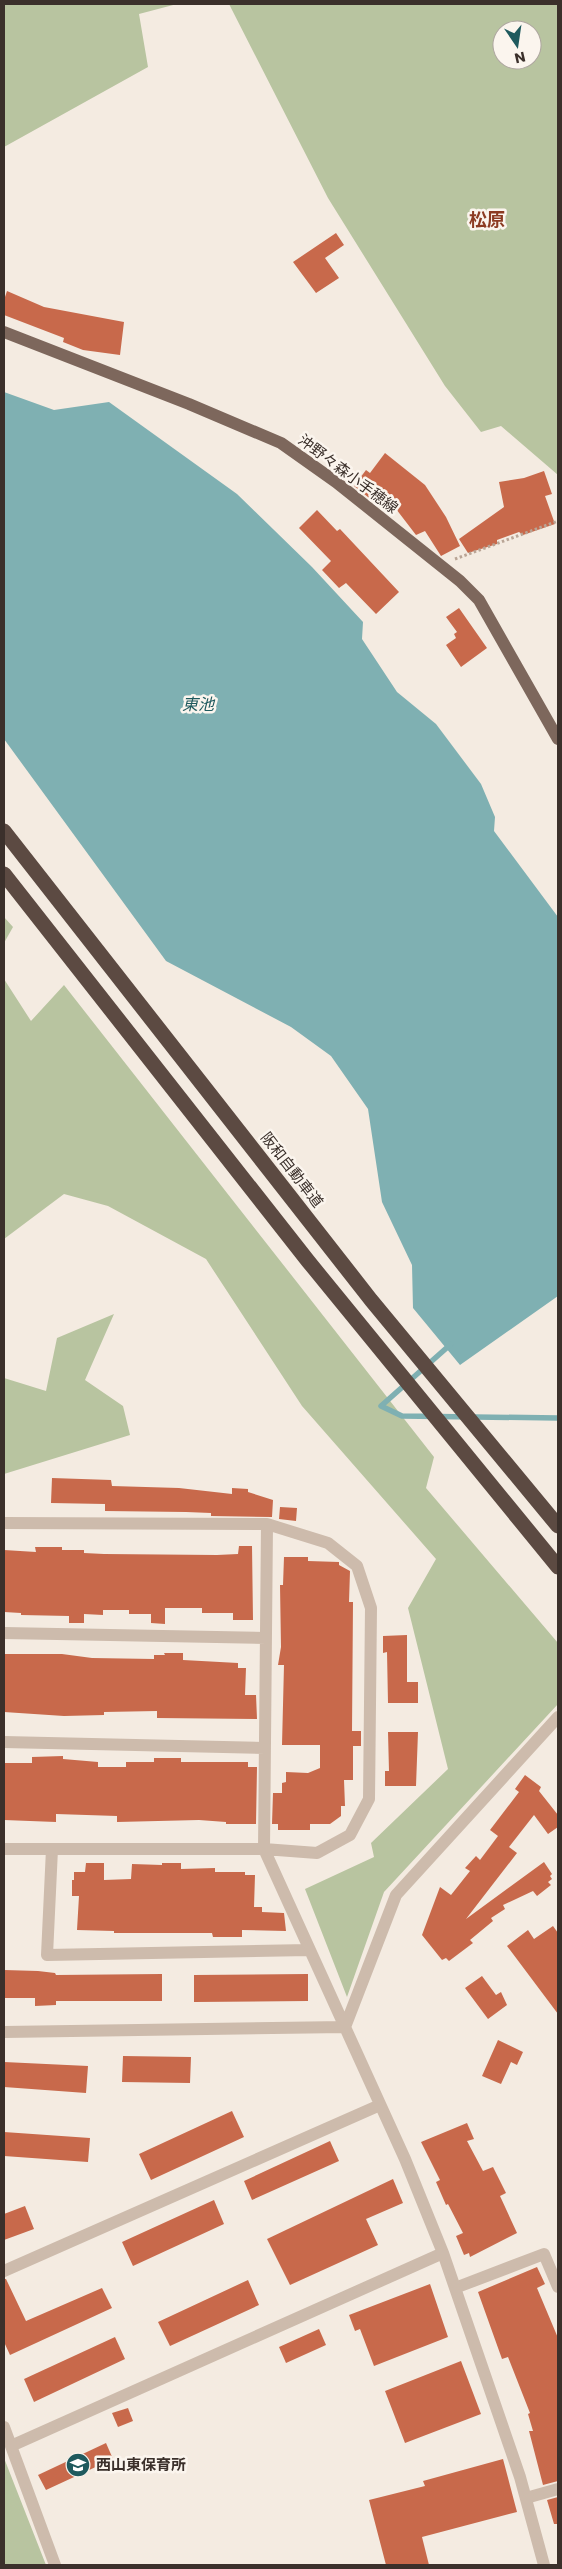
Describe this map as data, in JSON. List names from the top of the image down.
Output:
{
  "streets": {
    "highway": ["阪和自動車道"],
    "main road": ["沖野々森小手穂線"]
  },
  "districts": ["松原"],
  "water": ["東池"],
  "places": {
    "school or university": ["西山東保育所"]
  },
  "north": "bottom"
}
